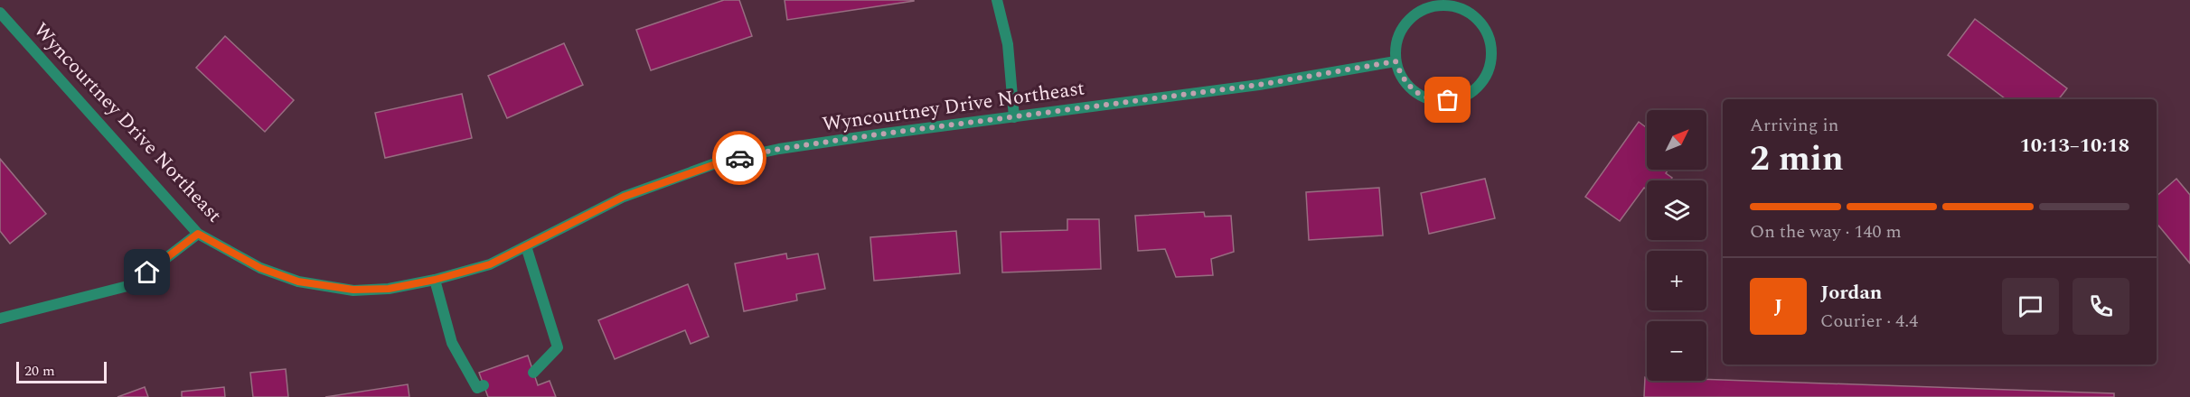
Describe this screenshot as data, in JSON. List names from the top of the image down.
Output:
{
  "streets": {
    "street": ["Wyncourtney Drive Northeast"]
  },
  "scale_bar": "20 m",
  "north": "top right",
  "page": {
    "heading": ["2 min", "Arriving in", "10:13–10:18"],
    "panel": ["Jordan", "Courier · 4.4"],
    "map_buttons": ["+", "−"],
    "bar": "On the way · 140 m",
    "round": "J",
    "scale": "20 m"
  }
}
